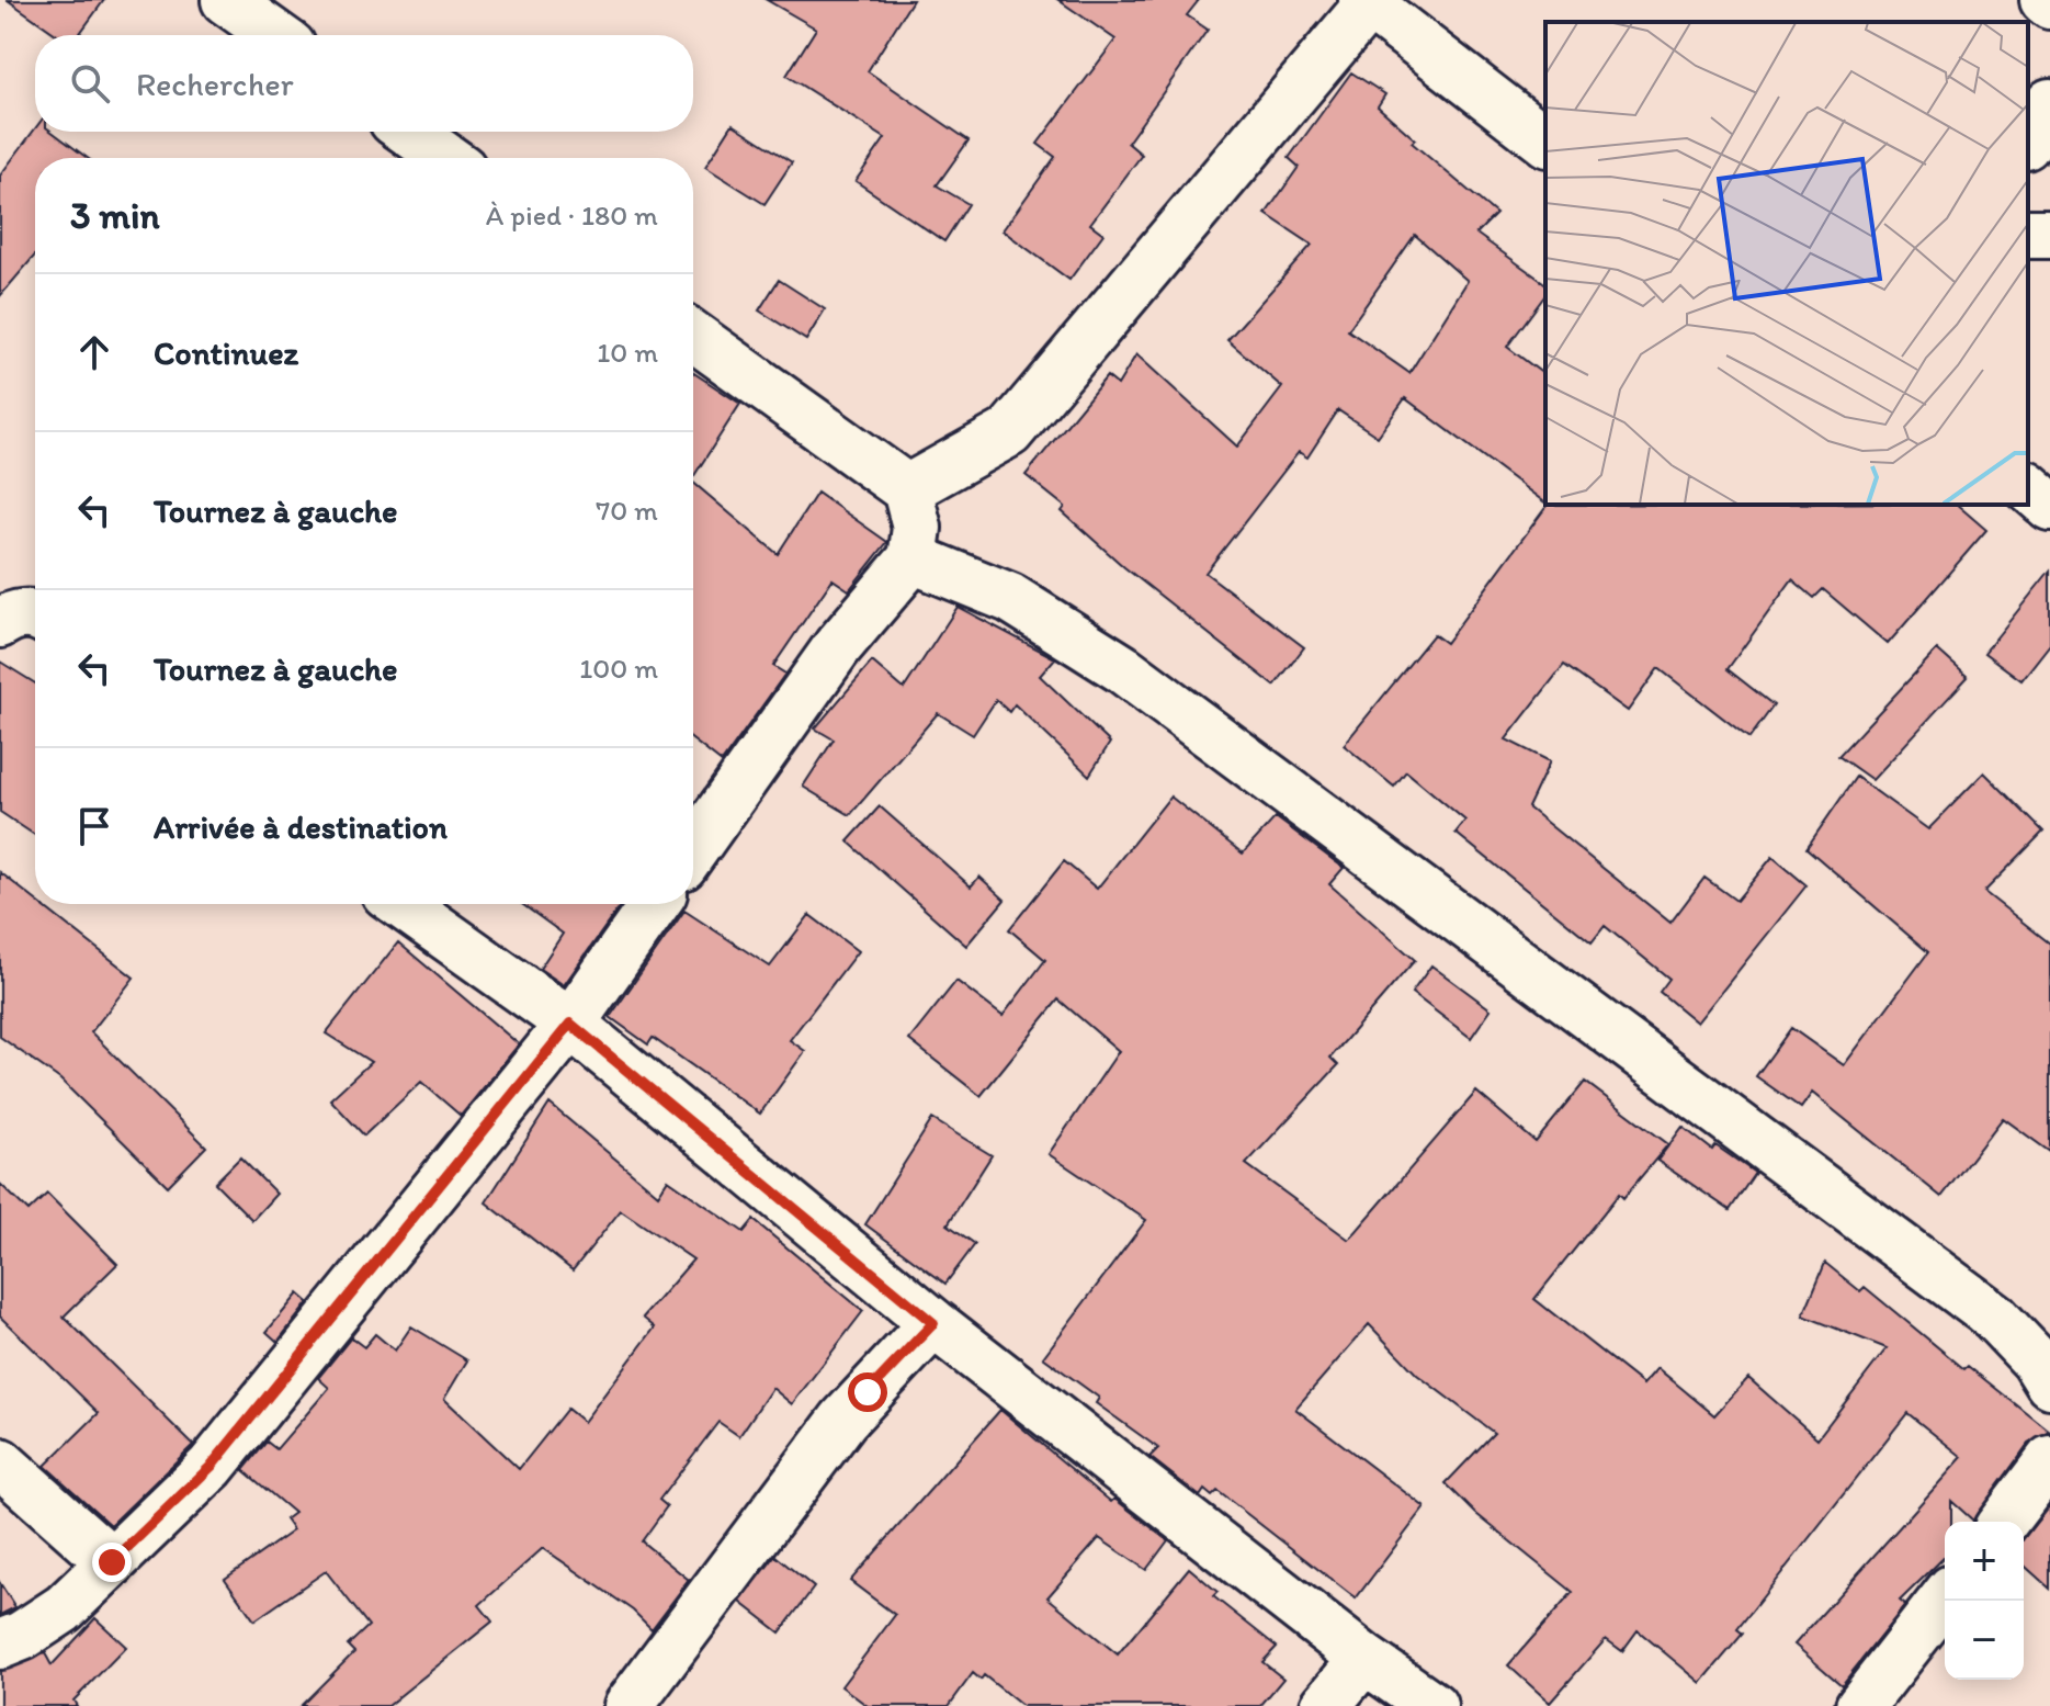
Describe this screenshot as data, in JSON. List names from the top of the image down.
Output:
{
  "page": {
    "search": "Rechercher",
    "heading": ["3 min", "À pied · 180 m"],
    "list": [
      ["Continuez", "10 m"],
      ["Tournez à gauche", "70 m"],
      ["Tournez à gauche", "100 m"],
      "Arrivée à destination"
    ],
    "map_buttons": ["+", "−"]
  }
}
